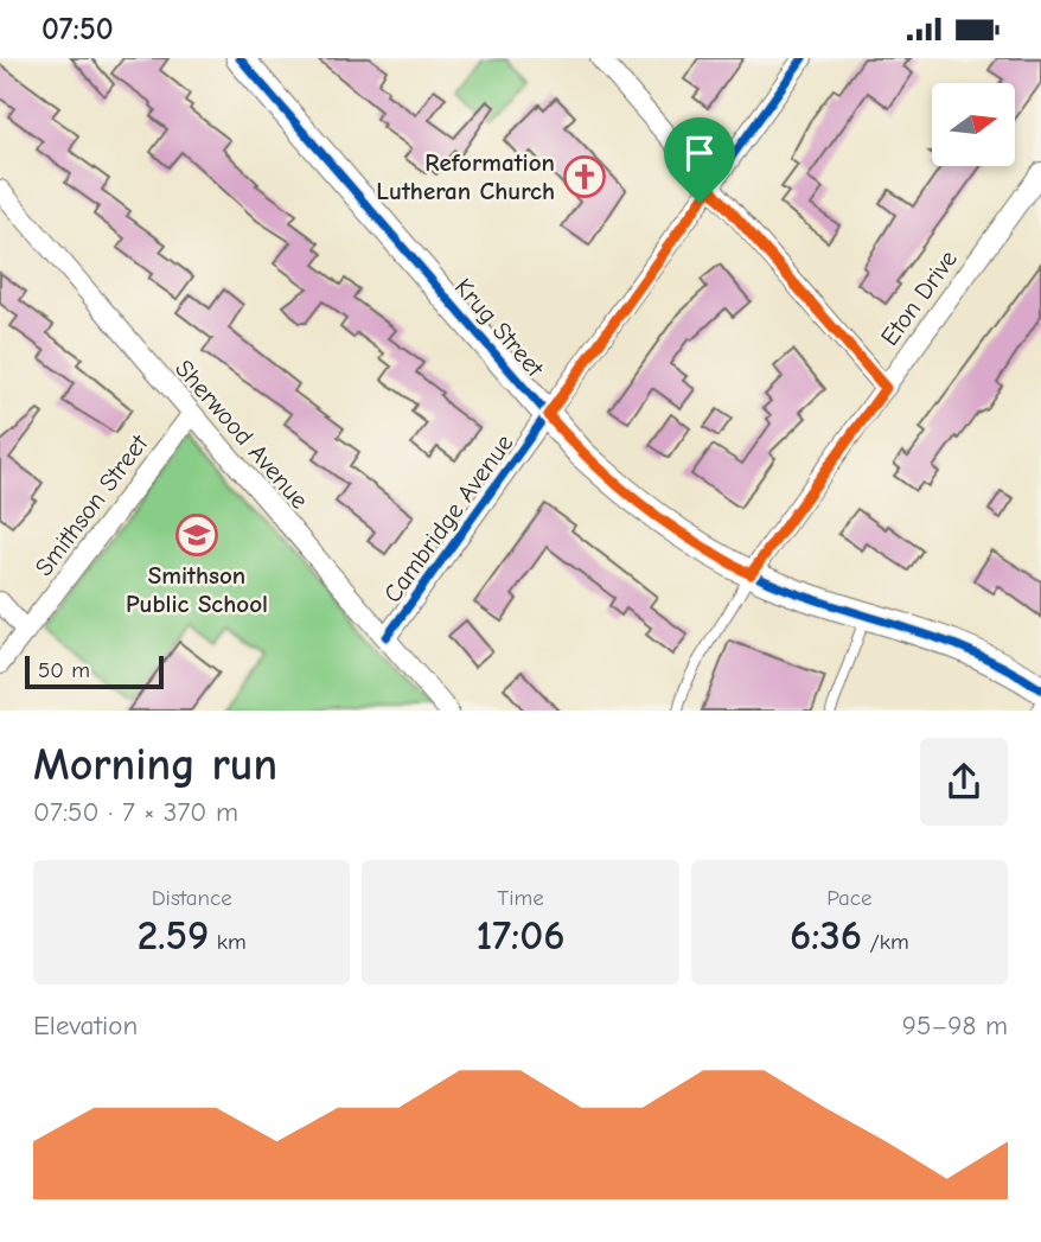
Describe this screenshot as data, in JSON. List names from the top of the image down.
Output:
{
  "streets": {
    "street": [
      "Eton Drive",
      "Krug Street",
      "Sherwood Avenue",
      "Smithson Street",
      "Cambridge Avenue"
    ]
  },
  "crossings": [
    ["Eton Drive", "Krug Street"],
    ["Krug Street", "Cambridge Avenue"],
    ["Sherwood Avenue", "Smithson Street"],
    ["Sherwood Avenue", "Cambridge Avenue"]
  ],
  "places": {
    "church": ["Reformation Lutheran Church"],
    "school or university": ["Smithson Public School"]
  },
  "scale_bar": "50 m",
  "north": "right",
  "page": {
    "status": "07:50",
    "scale": "50 m",
    "heading": ["Morning run", "07:50 · 7 × 370 m"],
    "stats": [
      ["Distance", "2.59 km"],
      ["Time", "17:06"],
      ["Pace", "6:36 /km"]
    ],
    "chart": ["Elevation", "95–98 m"]
  }
}
